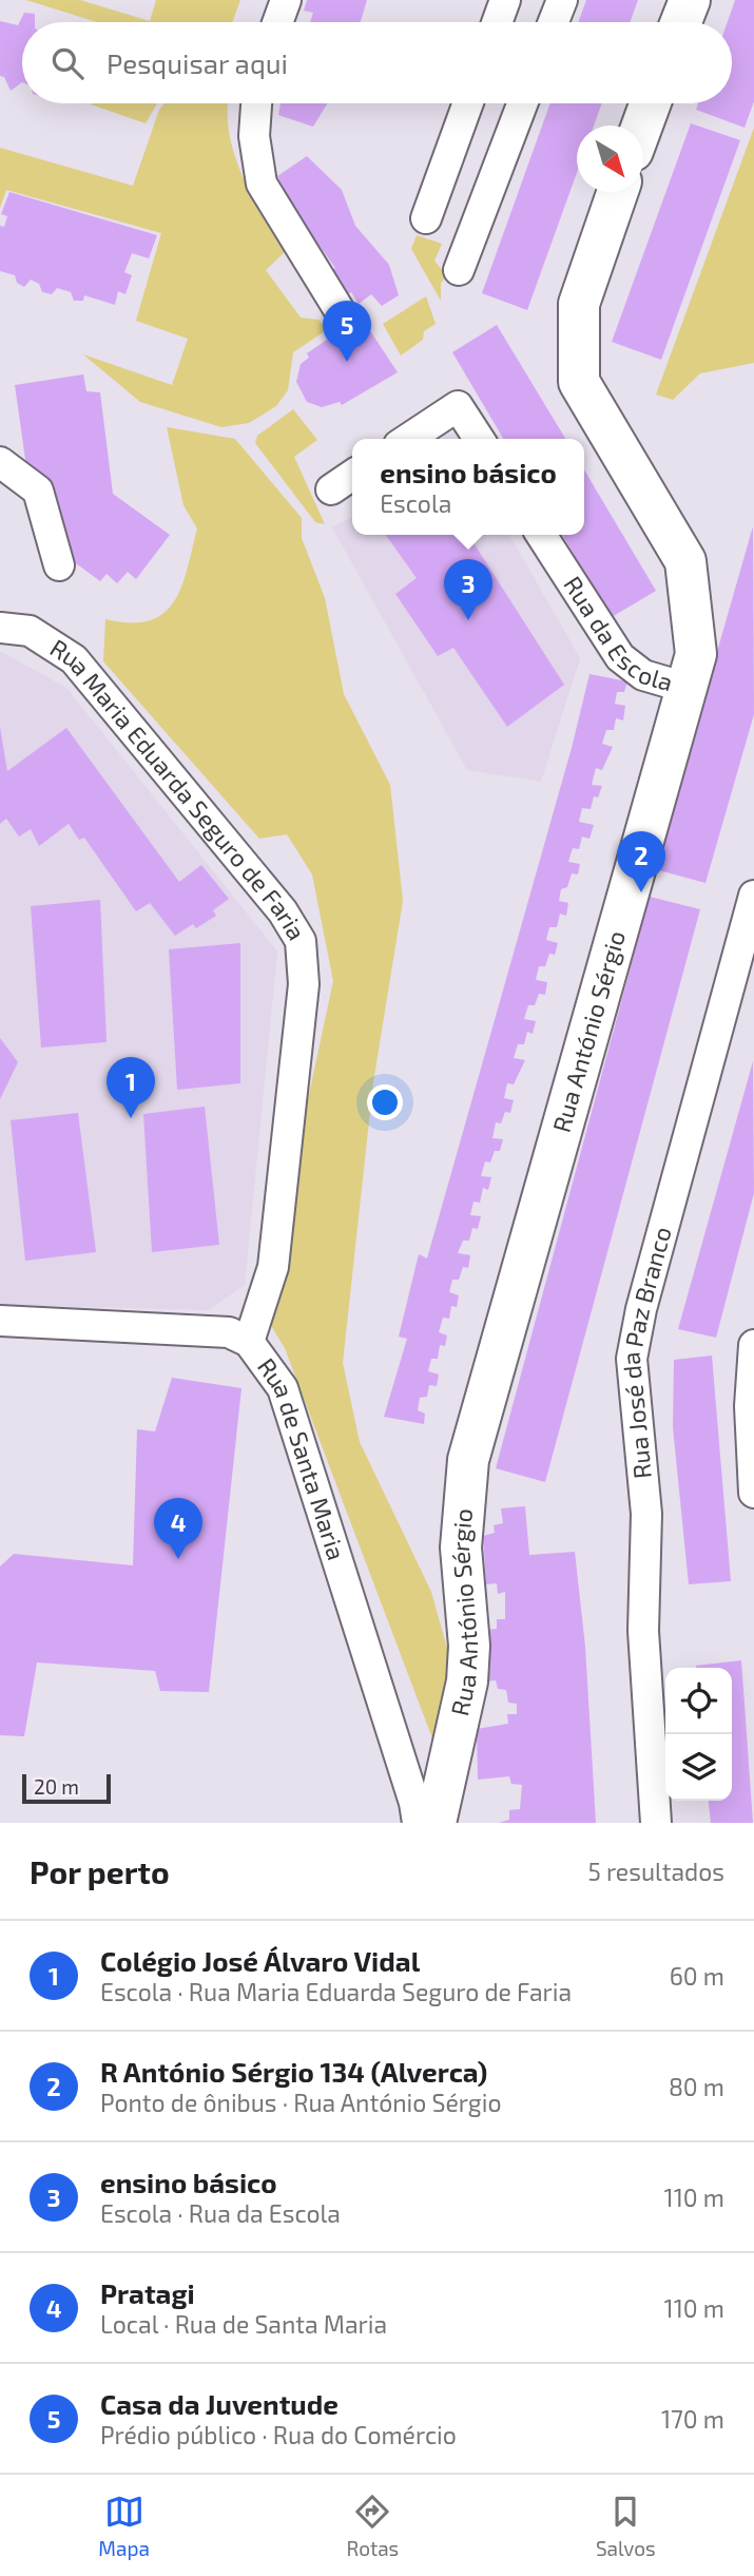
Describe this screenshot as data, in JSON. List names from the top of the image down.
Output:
{
  "streets": {
    "main road": ["Rua António Sérgio"],
    "street": [
      "Rua da Escola",
      "Rua Maria Eduarda Seguro de Faria",
      "Rua José da Paz Branco",
      "Rua de Santa Maria"
    ]
  },
  "crossings": [
    ["Rua da Escola", "Rua António Sérgio"],
    ["Rua Maria Eduarda Seguro de Faria", "Rua de Santa Maria"]
  ],
  "scale_bar": "20 m",
  "north": "bottom right",
  "page": {
    "search": "Pesquisar aqui",
    "pins": [
      "5",
      "3",
      "2",
      "1",
      "4"
    ],
    "popup": ["ensino básico", "Escola"],
    "scale": "20 m",
    "heading": ["Por perto", "5 resultados"],
    "list": [
      {
        "mark": "1",
        "name": "Colégio José Álvaro Vidal",
        "note": "Escola · Rua Maria Eduarda Seguro de Faria",
        "value": "60 m"
      },
      {
        "mark": "2",
        "name": "R António Sérgio 134 (Alverca)",
        "note": "Ponto de ônibus · Rua António Sérgio",
        "value": "80 m"
      },
      {
        "mark": "3",
        "name": "ensino básico",
        "note": "Escola · Rua da Escola",
        "value": "110 m"
      },
      {
        "mark": "4",
        "name": "Pratagi",
        "note": "Local · Rua de Santa Maria",
        "value": "110 m"
      },
      {
        "mark": "5",
        "name": "Casa da Juventude",
        "note": "Prédio público · Rua do Comércio",
        "value": "170 m"
      }
    ],
    "nav": ["Mapa", "Rotas", "Salvos"]
  }
}
